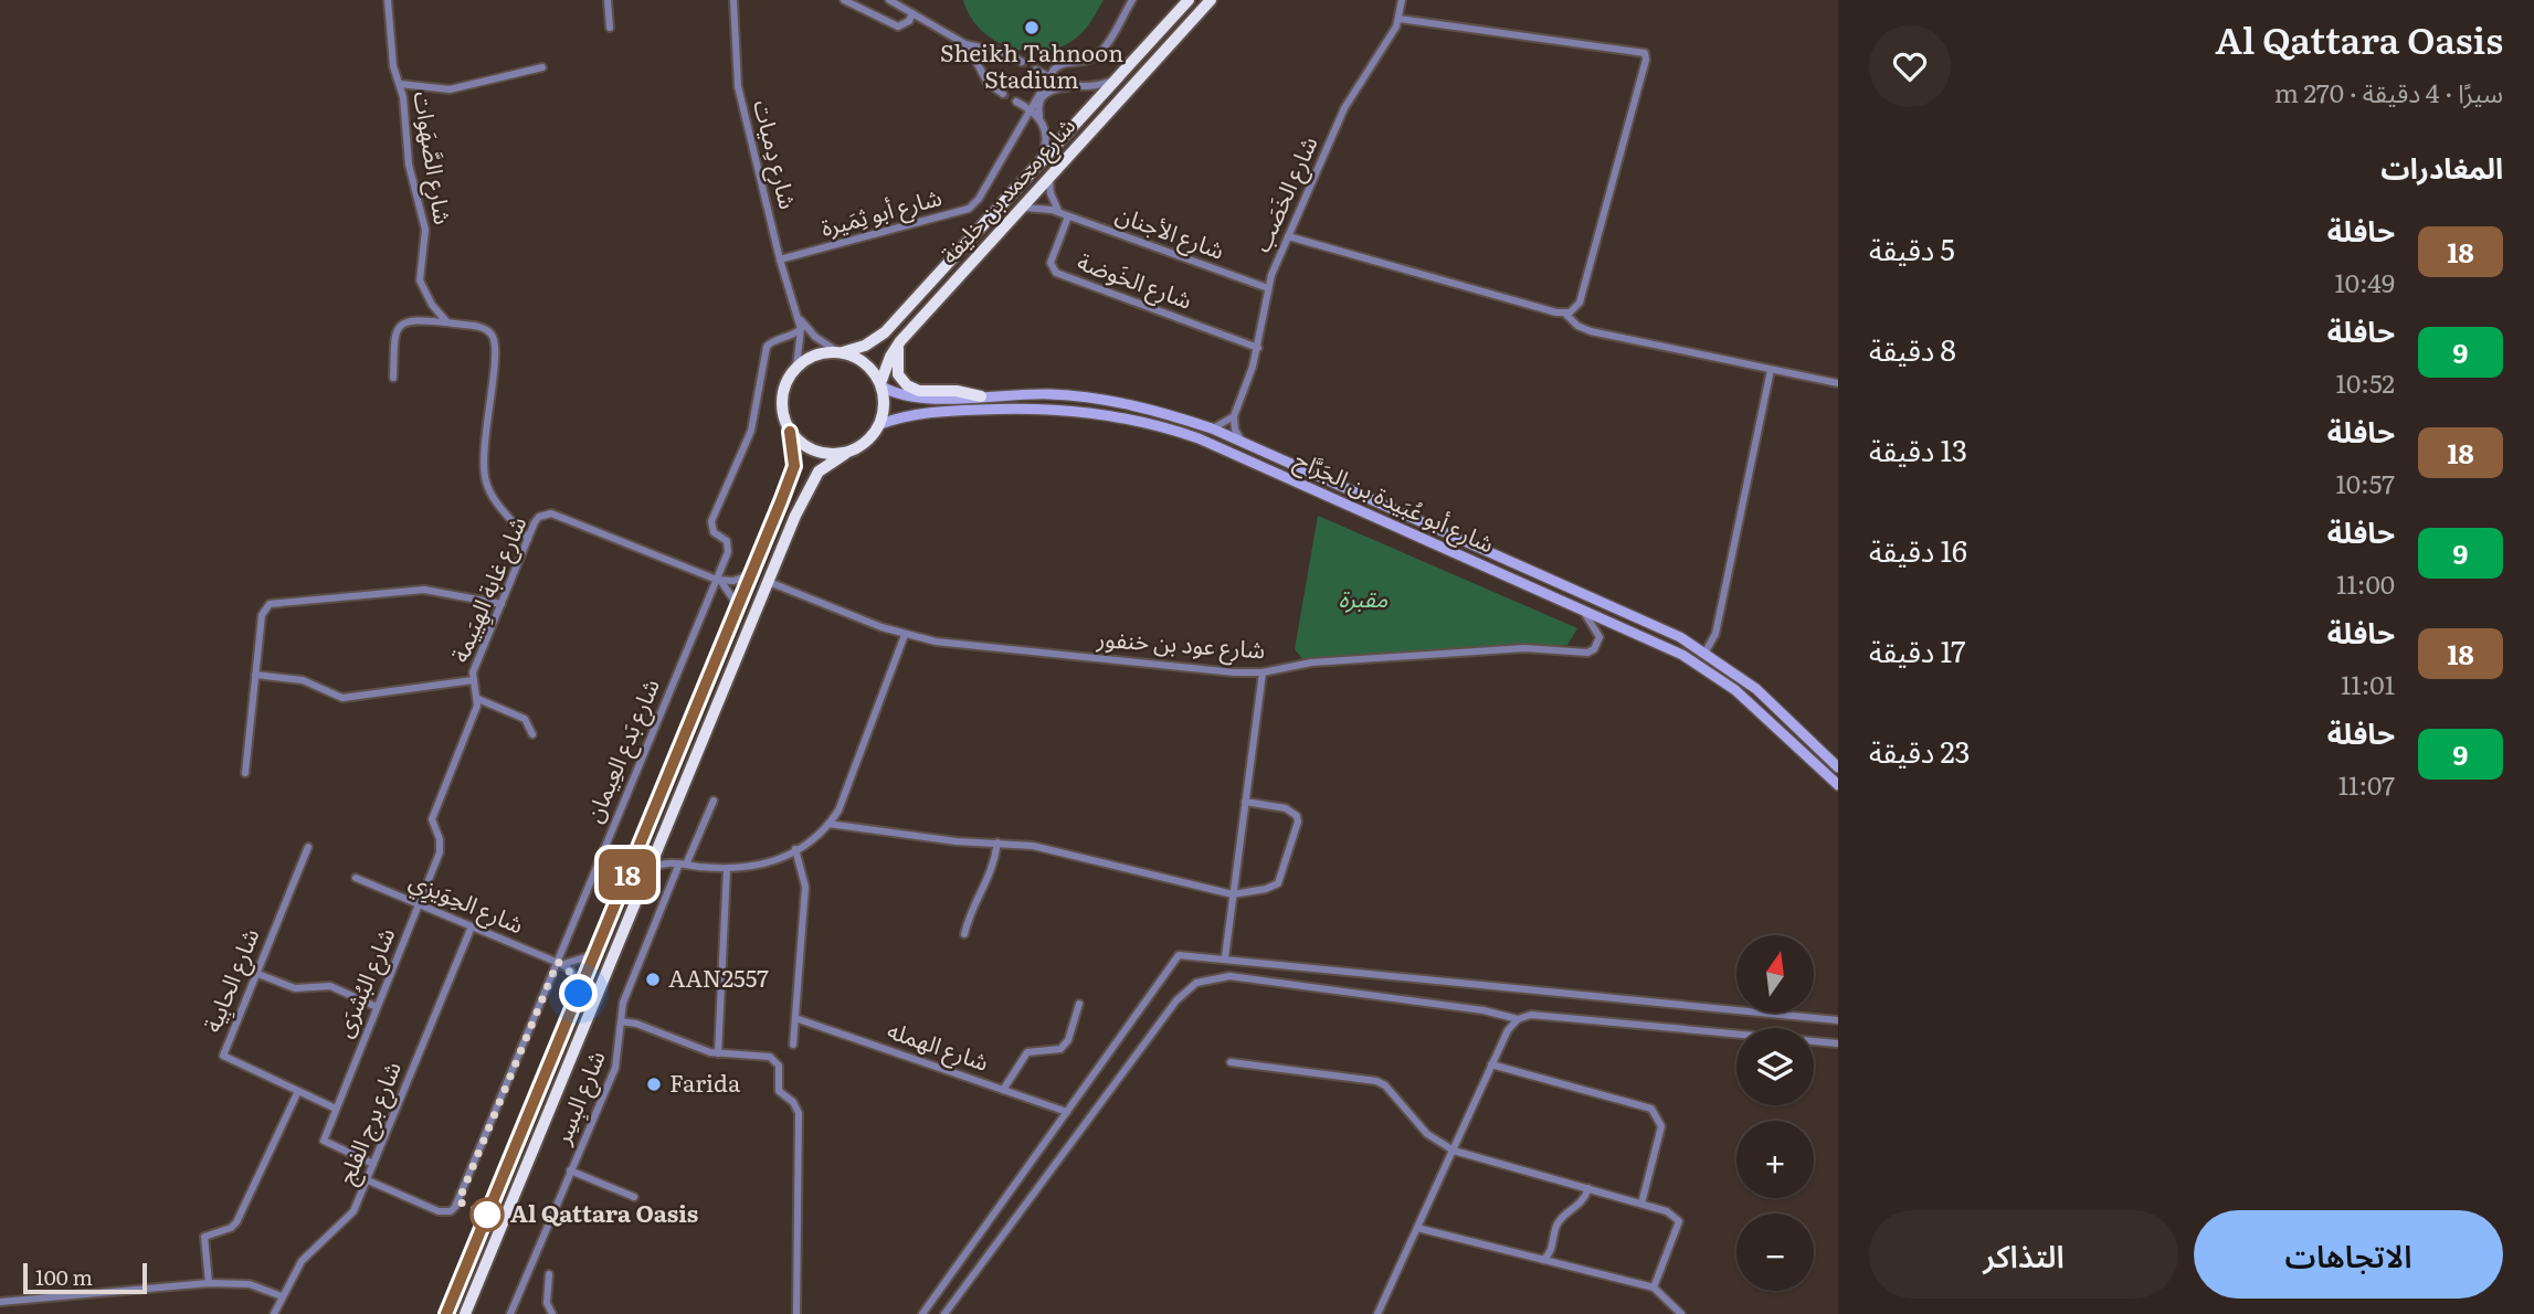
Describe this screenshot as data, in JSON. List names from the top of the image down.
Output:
{
  "streets": {
    "highway": ["شارع محمد بن خليفة"],
    "main road": ["شارع أبو عُبَيدة بن الجَرَّاح"],
    "street": [
      "شارع دِميات",
      "شارع الصَّهَوات",
      "شارع الخَصَب",
      "شارع أبو ثِمَيرة",
      "شارع الأجنان",
      "شارع الخَوضة",
      "شارع غابة الهِيَيمة",
      "شارع عود بن خنفور",
      "شارع بَدع العِيمان",
      "شارع الحِوَيزِي",
      "شارع الحابِية",
      "شارع البُشرَى",
      "شارع الهمله",
      "شارع البِسِر",
      "شارع برج الفلج"
    ]
  },
  "crossings": [
    ["شارع دِميات", "شارع محمد بن خليفة"],
    ["شارع دِميات", "شارع أبو ثِمَيرة"],
    ["شارع دِميات", "شارع أبو عُبَيدة بن الجَرَّاح"],
    ["شارع دِميات", "شارع بَدع العِيمان"],
    ["شارع محمد بن خليفة", "شارع الأجنان"],
    ["شارع محمد بن خليفة", "شارع أبو عُبَيدة بن الجَرَّاح"],
    ["شارع الخَصَب", "شارع الأجنان"],
    ["شارع الخَصَب", "شارع الخَوضة"],
    ["شارع الأجنان", "شارع الخَوضة"],
    ["شارع أبو عُبَيدة بن الجَرَّاح", "شارع عود بن خنفور"],
    ["شارع غابة الهِيَيمة", "شارع بَدع العِيمان"],
    ["شارع بَدع العِيمان", "شارع الحِوَيزِي"],
    ["شارع بَدع العِيمان", "شارع برج الفلج"],
    ["شارع الحِوَيزِي", "شارع البُشرَى"],
    ["شارع الحِوَيزِي", "شارع برج الفلج"],
    ["شارع البُشرَى", "شارع برج الفلج"]
  ],
  "parks": ["مقبرة"],
  "places": [
    "Sheikh Tahnoon Stadium",
    "AAN2557",
    "Farida",
    "Al Qattara Oasis"
  ],
  "lines": ["bus line 18"],
  "scale_bar": "100 m",
  "north": "top",
  "page": {
    "heading": [
      ["Al Qattara Oasis", "سيرًا · 4 دقيقة · 270 m"],
      "المغادرات"
    ],
    "on_map": "18",
    "list": [
      {
        "mark": "18",
        "name": "حافلة",
        "note": "10:49",
        "value": "5 دقيقة"
      },
      {
        "mark": "9",
        "name": "حافلة",
        "note": "10:52",
        "value": "8 دقيقة"
      },
      {
        "mark": "18",
        "name": "حافلة",
        "note": "10:57",
        "value": "13 دقيقة"
      },
      {
        "mark": "9",
        "name": "حافلة",
        "note": "11:00",
        "value": "16 دقيقة"
      },
      {
        "mark": "18",
        "name": "حافلة",
        "note": "11:01",
        "value": "17 دقيقة"
      },
      {
        "mark": "9",
        "name": "حافلة",
        "note": "11:07",
        "value": "23 دقيقة"
      }
    ],
    "map_buttons": ["+", "−"],
    "buttons": ["الاتجاهات", "التذاكر"],
    "scale": "100 m"
  }
}
